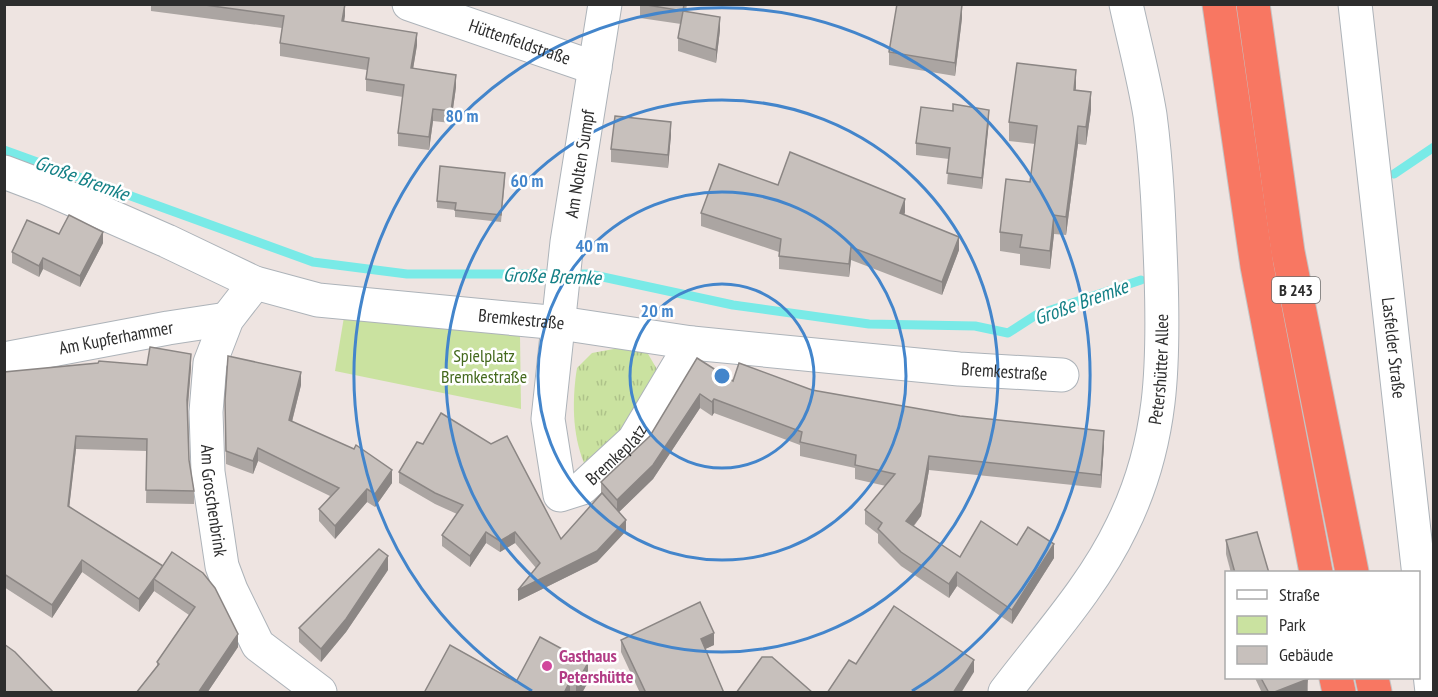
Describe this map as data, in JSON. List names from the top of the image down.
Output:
{
  "streets": {
    "highway": ["B 243"],
    "street": [
      "Hüttenfeldstraße",
      "Am Nolten Sumpf",
      "Bremkestraße",
      "Am Kupferhammer",
      "Lasfelder Straße",
      "Petershütter Allee",
      "Bremkeplatz",
      "Am Groschenbrink"
    ]
  },
  "crossings": [
    ["Hüttenfeldstraße", "Am Nolten Sumpf"],
    ["Am Nolten Sumpf", "Bremkestraße"],
    ["Am Nolten Sumpf", "Bremkeplatz"],
    ["Bremkestraße", "Bremkeplatz"],
    ["Bremkestraße", "Am Groschenbrink"],
    ["Am Kupferhammer", "Am Groschenbrink"]
  ],
  "water": ["Große Bremke"],
  "parks": ["Spielplatz Bremkestraße"],
  "places": ["Gasthaus Petershütte"],
  "legend": ["Straße", "Park", "Gebäude"],
  "rings": [
    "80 m",
    "60 m",
    "40 m",
    "20 m"
  ]
}
